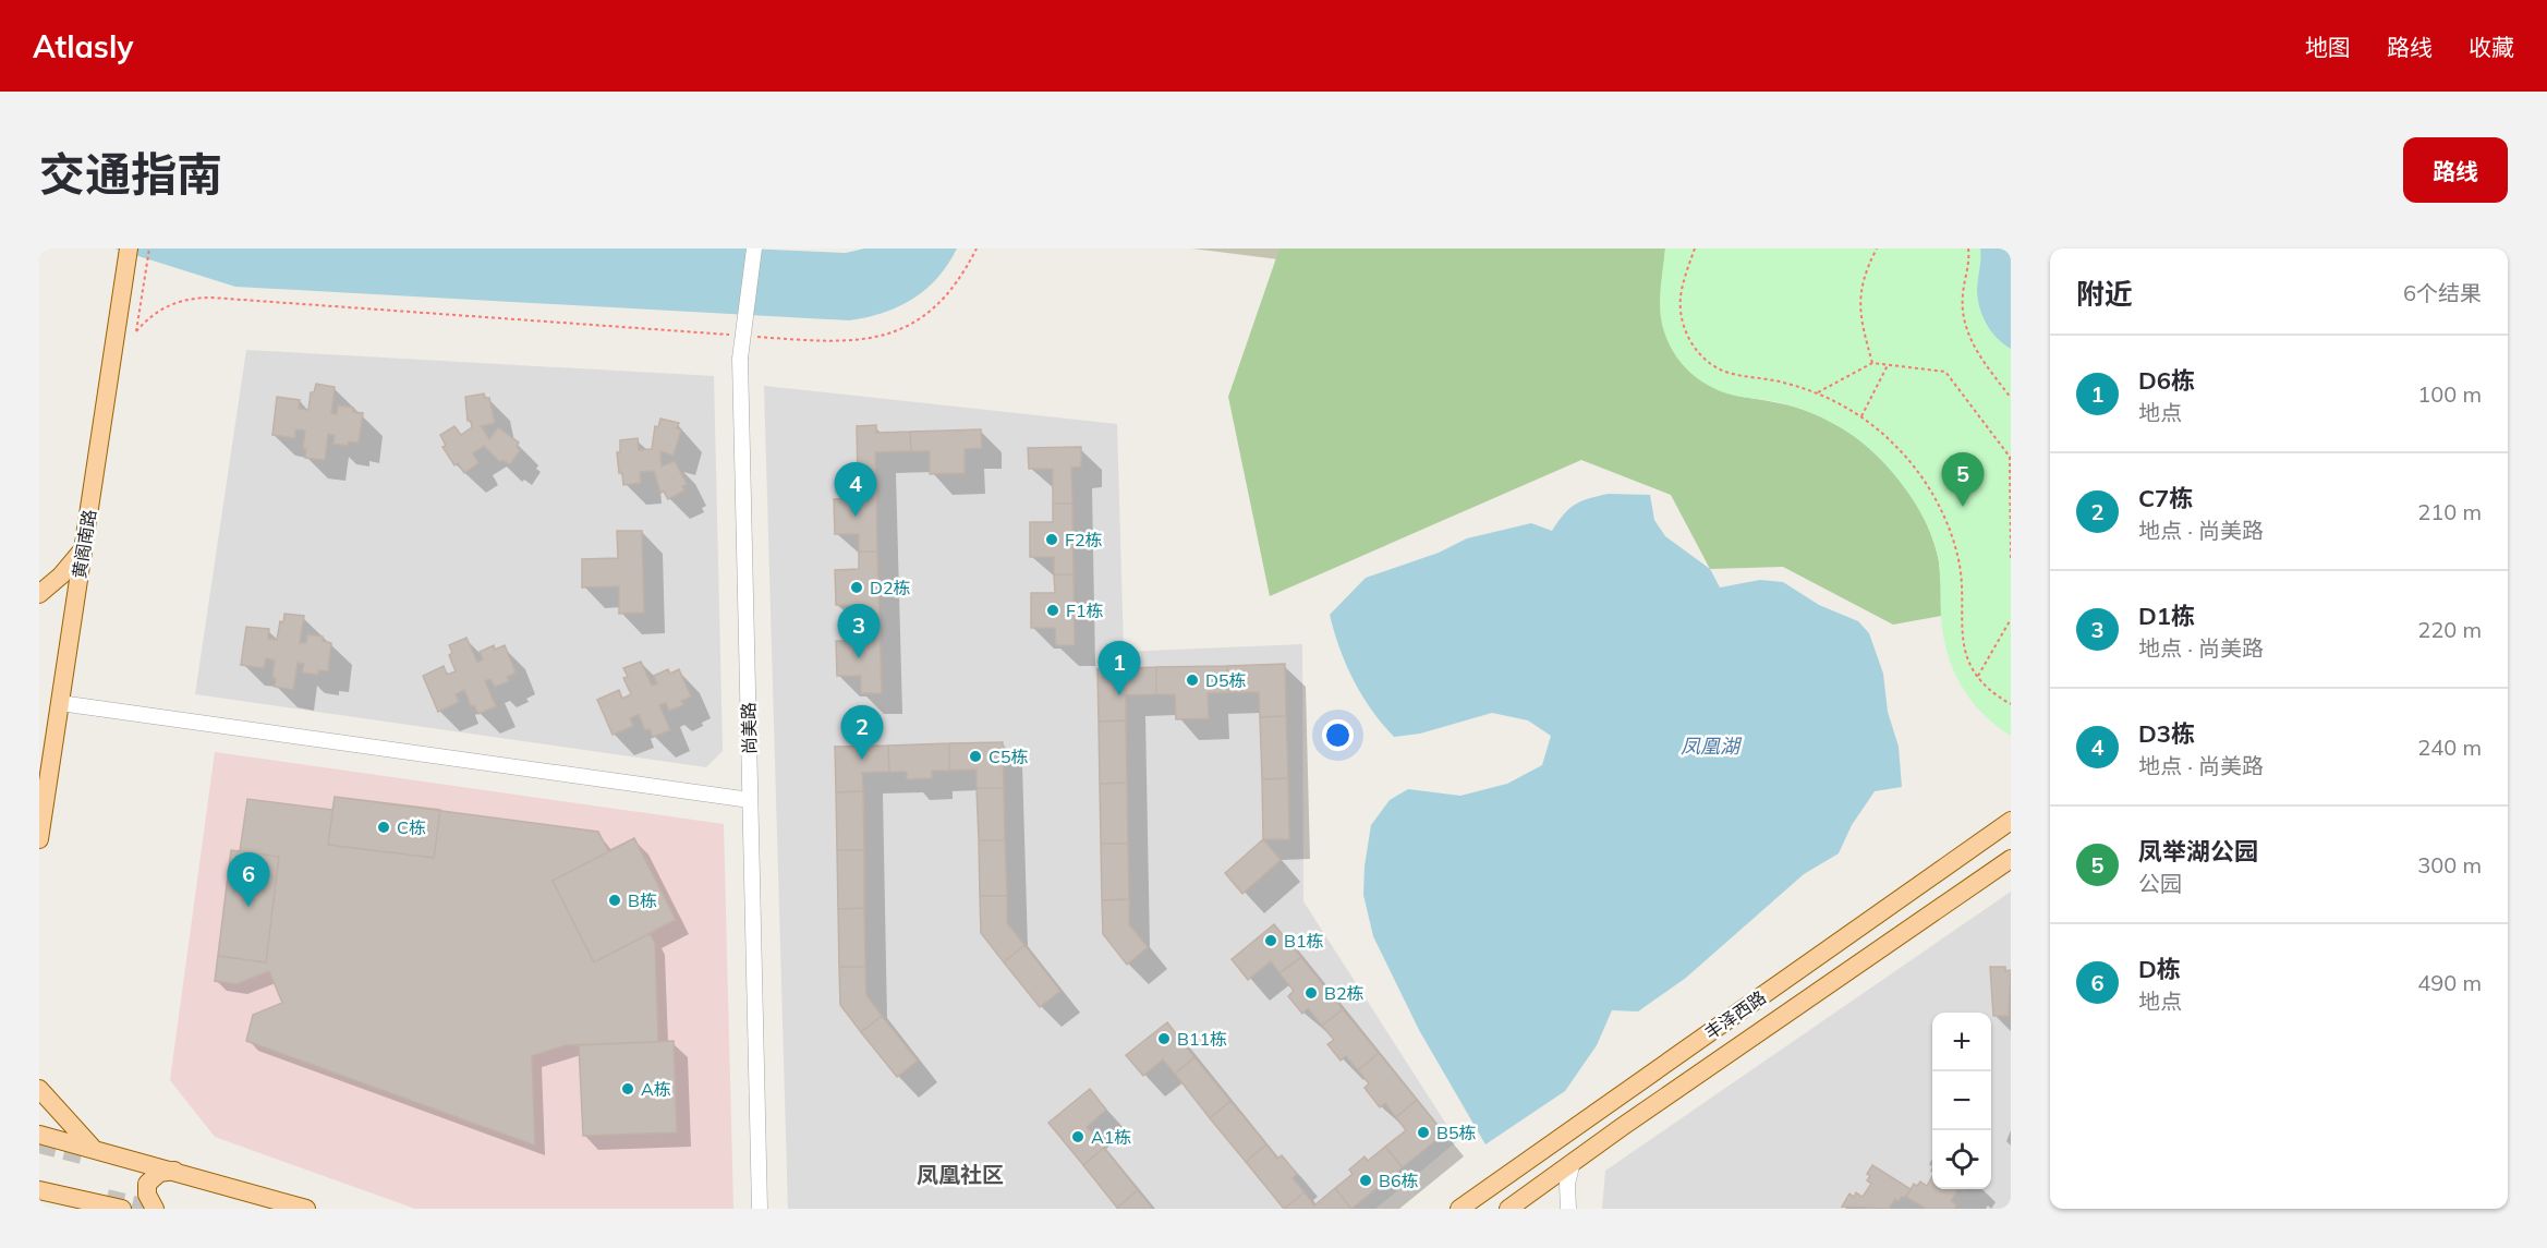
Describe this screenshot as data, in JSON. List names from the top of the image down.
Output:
{
  "streets": {
    "main road": ["黄阁南路", "丰泽西路"],
    "street": ["尚美路"]
  },
  "districts": ["凤凰社区"],
  "water": ["凤凰湖"],
  "places": [
    "F2栋",
    "D2栋",
    "F1栋",
    "D5栋",
    "C5栋",
    "C栋",
    "B栋",
    "B1栋",
    "B2栋",
    "B11栋",
    "A栋",
    "B5栋",
    "A1栋",
    "B6栋"
  ],
  "page": {
    "header": "Atlasly",
    "nav": ["地图", "路线", "收藏"],
    "title": "交通指南",
    "buttons": "路线",
    "heading": ["附近", "6个结果"],
    "list": [
      {
        "mark": "1",
        "name": "D6栋",
        "note": "地点",
        "value": "100 m"
      },
      {
        "mark": "2",
        "name": "C7栋",
        "note": "地点 · 尚美路",
        "value": "210 m"
      },
      {
        "mark": "3",
        "name": "D1栋",
        "note": "地点 · 尚美路",
        "value": "220 m"
      },
      {
        "mark": "4",
        "name": "D3栋",
        "note": "地点 · 尚美路",
        "value": "240 m"
      },
      {
        "mark": "5",
        "name": "凤举湖公园",
        "note": "公园",
        "value": "300 m"
      },
      {
        "mark": "6",
        "name": "D栋",
        "note": "地点",
        "value": "490 m"
      }
    ],
    "pins": [
      "5",
      "4",
      "3",
      "1",
      "2",
      "6"
    ],
    "map_buttons": ["+", "−"]
  }
}
